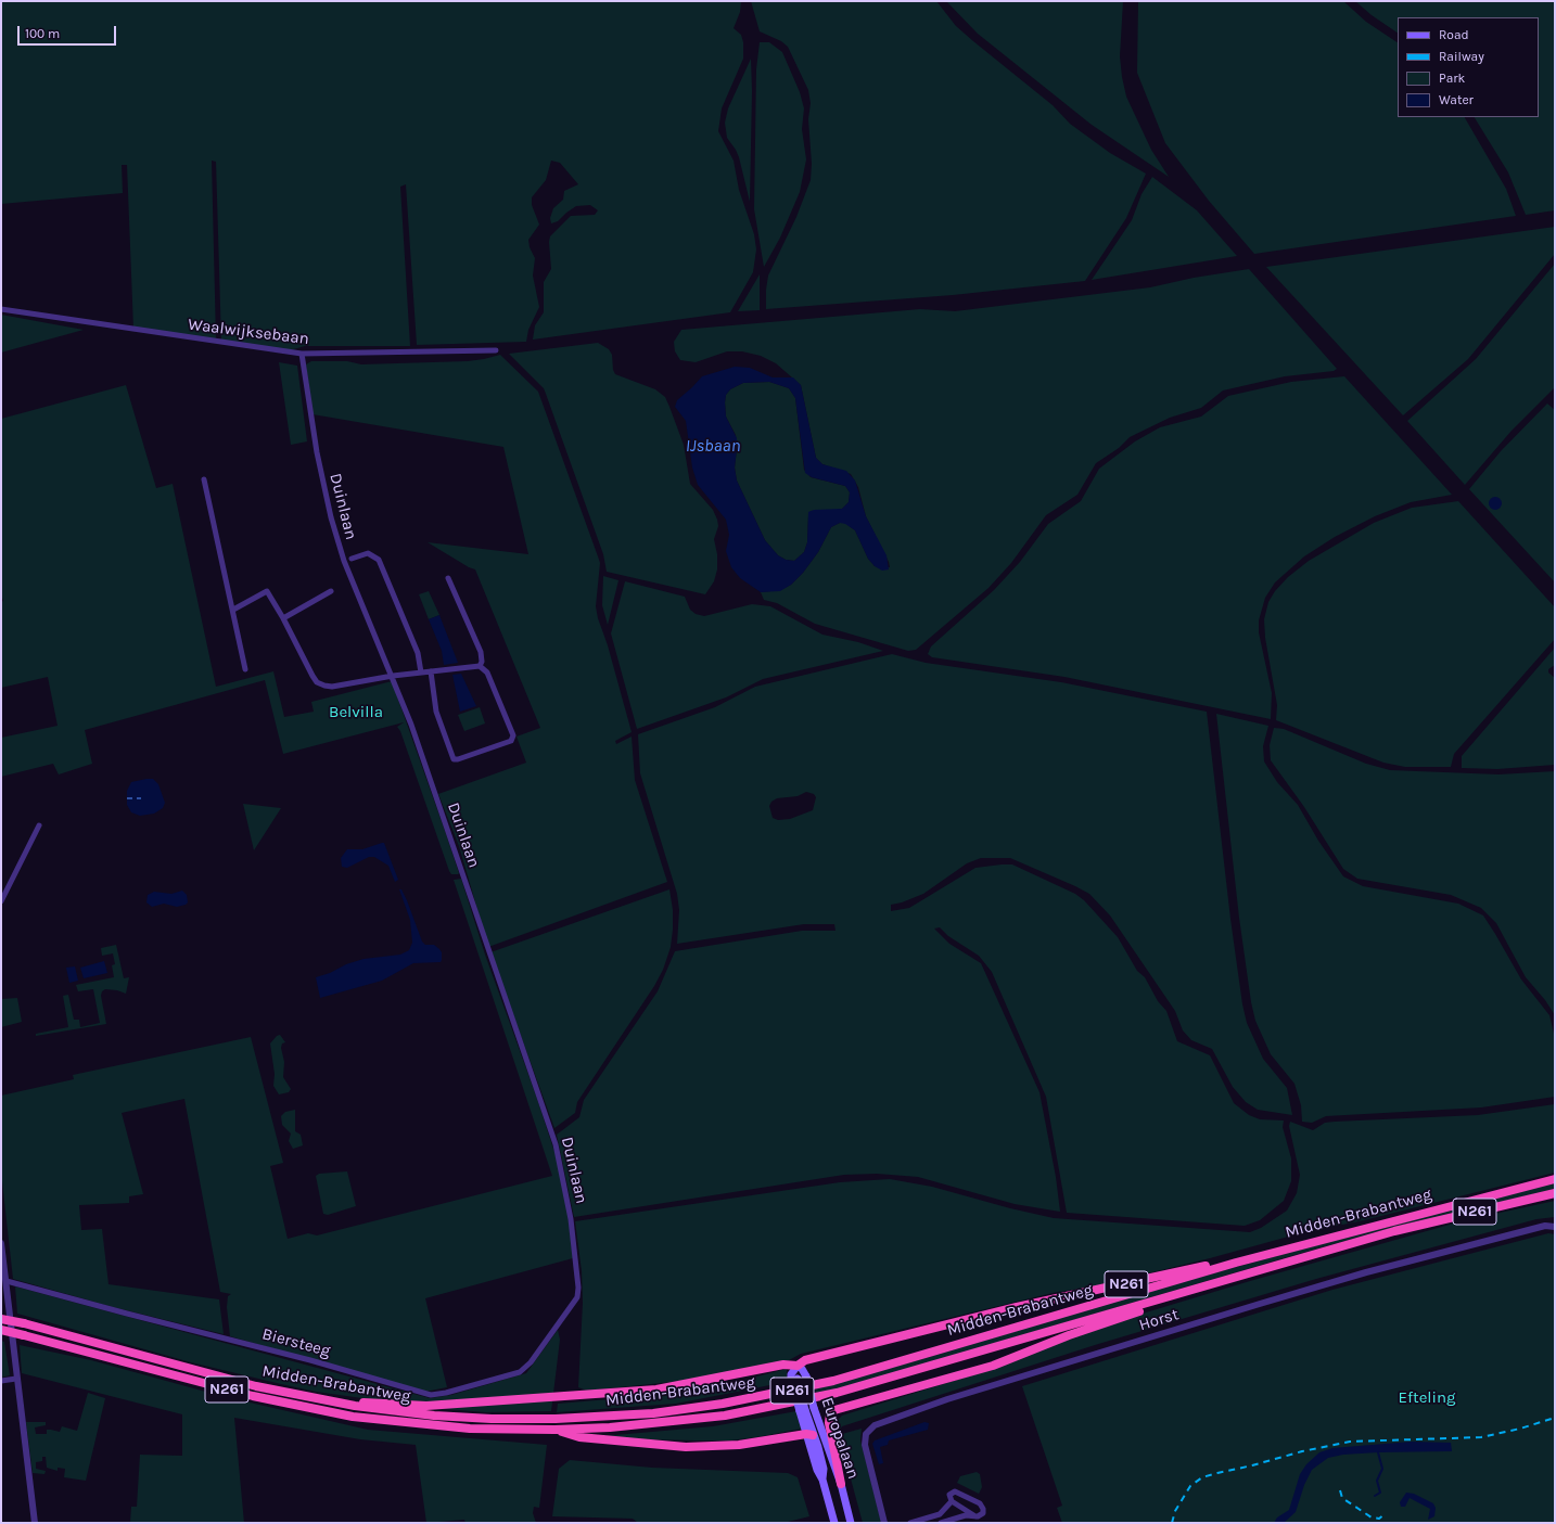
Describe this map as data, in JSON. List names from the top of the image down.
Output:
{
  "streets": {
    "highway": ["N261", "Midden-Brabantweg"],
    "main road": ["Europalaan"],
    "street": [
      "Waalwijksebaan",
      "Duinlaan",
      "Horst",
      "Biersteeg"
    ]
  },
  "crossings": [
    ["Waalwijksebaan", "Duinlaan"],
    ["Duinlaan", "Biersteeg"],
    ["N261", "Midden-Brabantweg"],
    ["N261", "Europalaan"]
  ],
  "water": ["IJsbaan"],
  "parks": ["Belvilla", "Efteling"],
  "legend": [
    "Road",
    "Railway",
    "Park",
    "Water"
  ],
  "scale_bar": "100 m"
}
